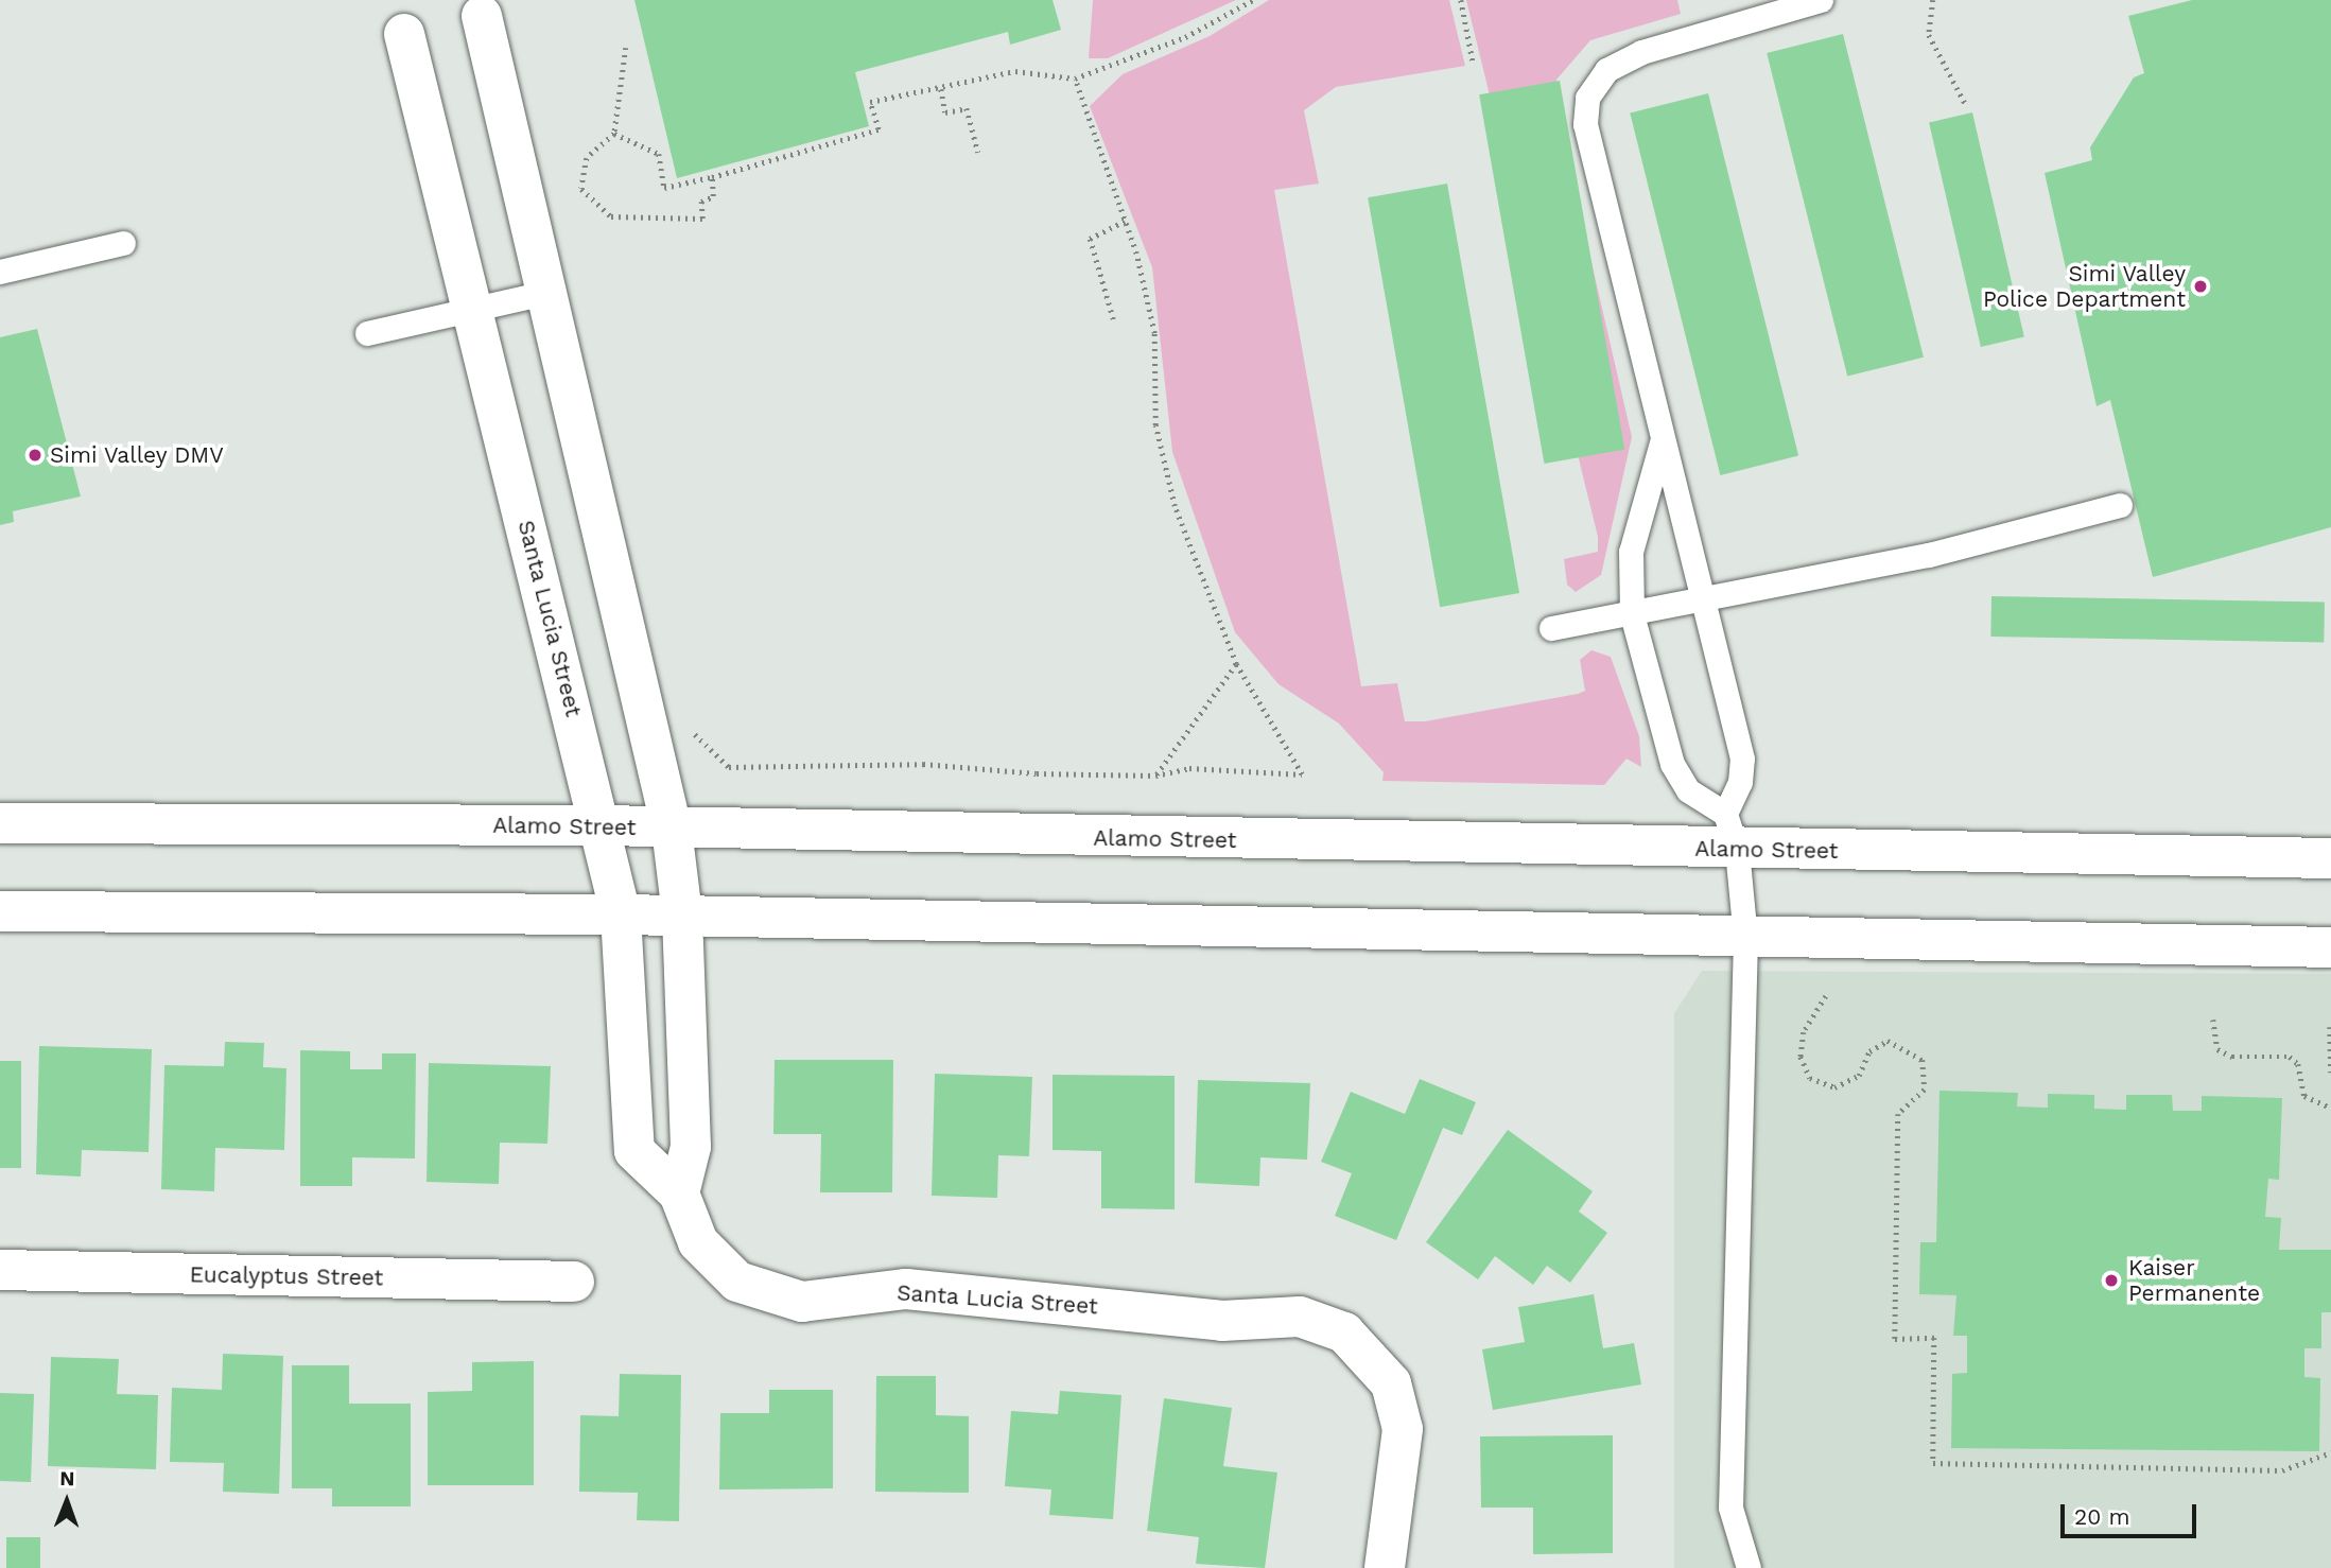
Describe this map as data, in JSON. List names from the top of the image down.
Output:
{
  "streets": {
    "main road": ["Santa Lucia Street", "Alamo Street", "Eucalyptus Street"]
  },
  "crossings": [
    ["Santa Lucia Street", "Alamo Street"]
  ],
  "places": ["Simi Valley Police Department", "Simi Valley DMV", "Kaiser Permanente"],
  "scale_bar": "20 m",
  "north": "top"
}
